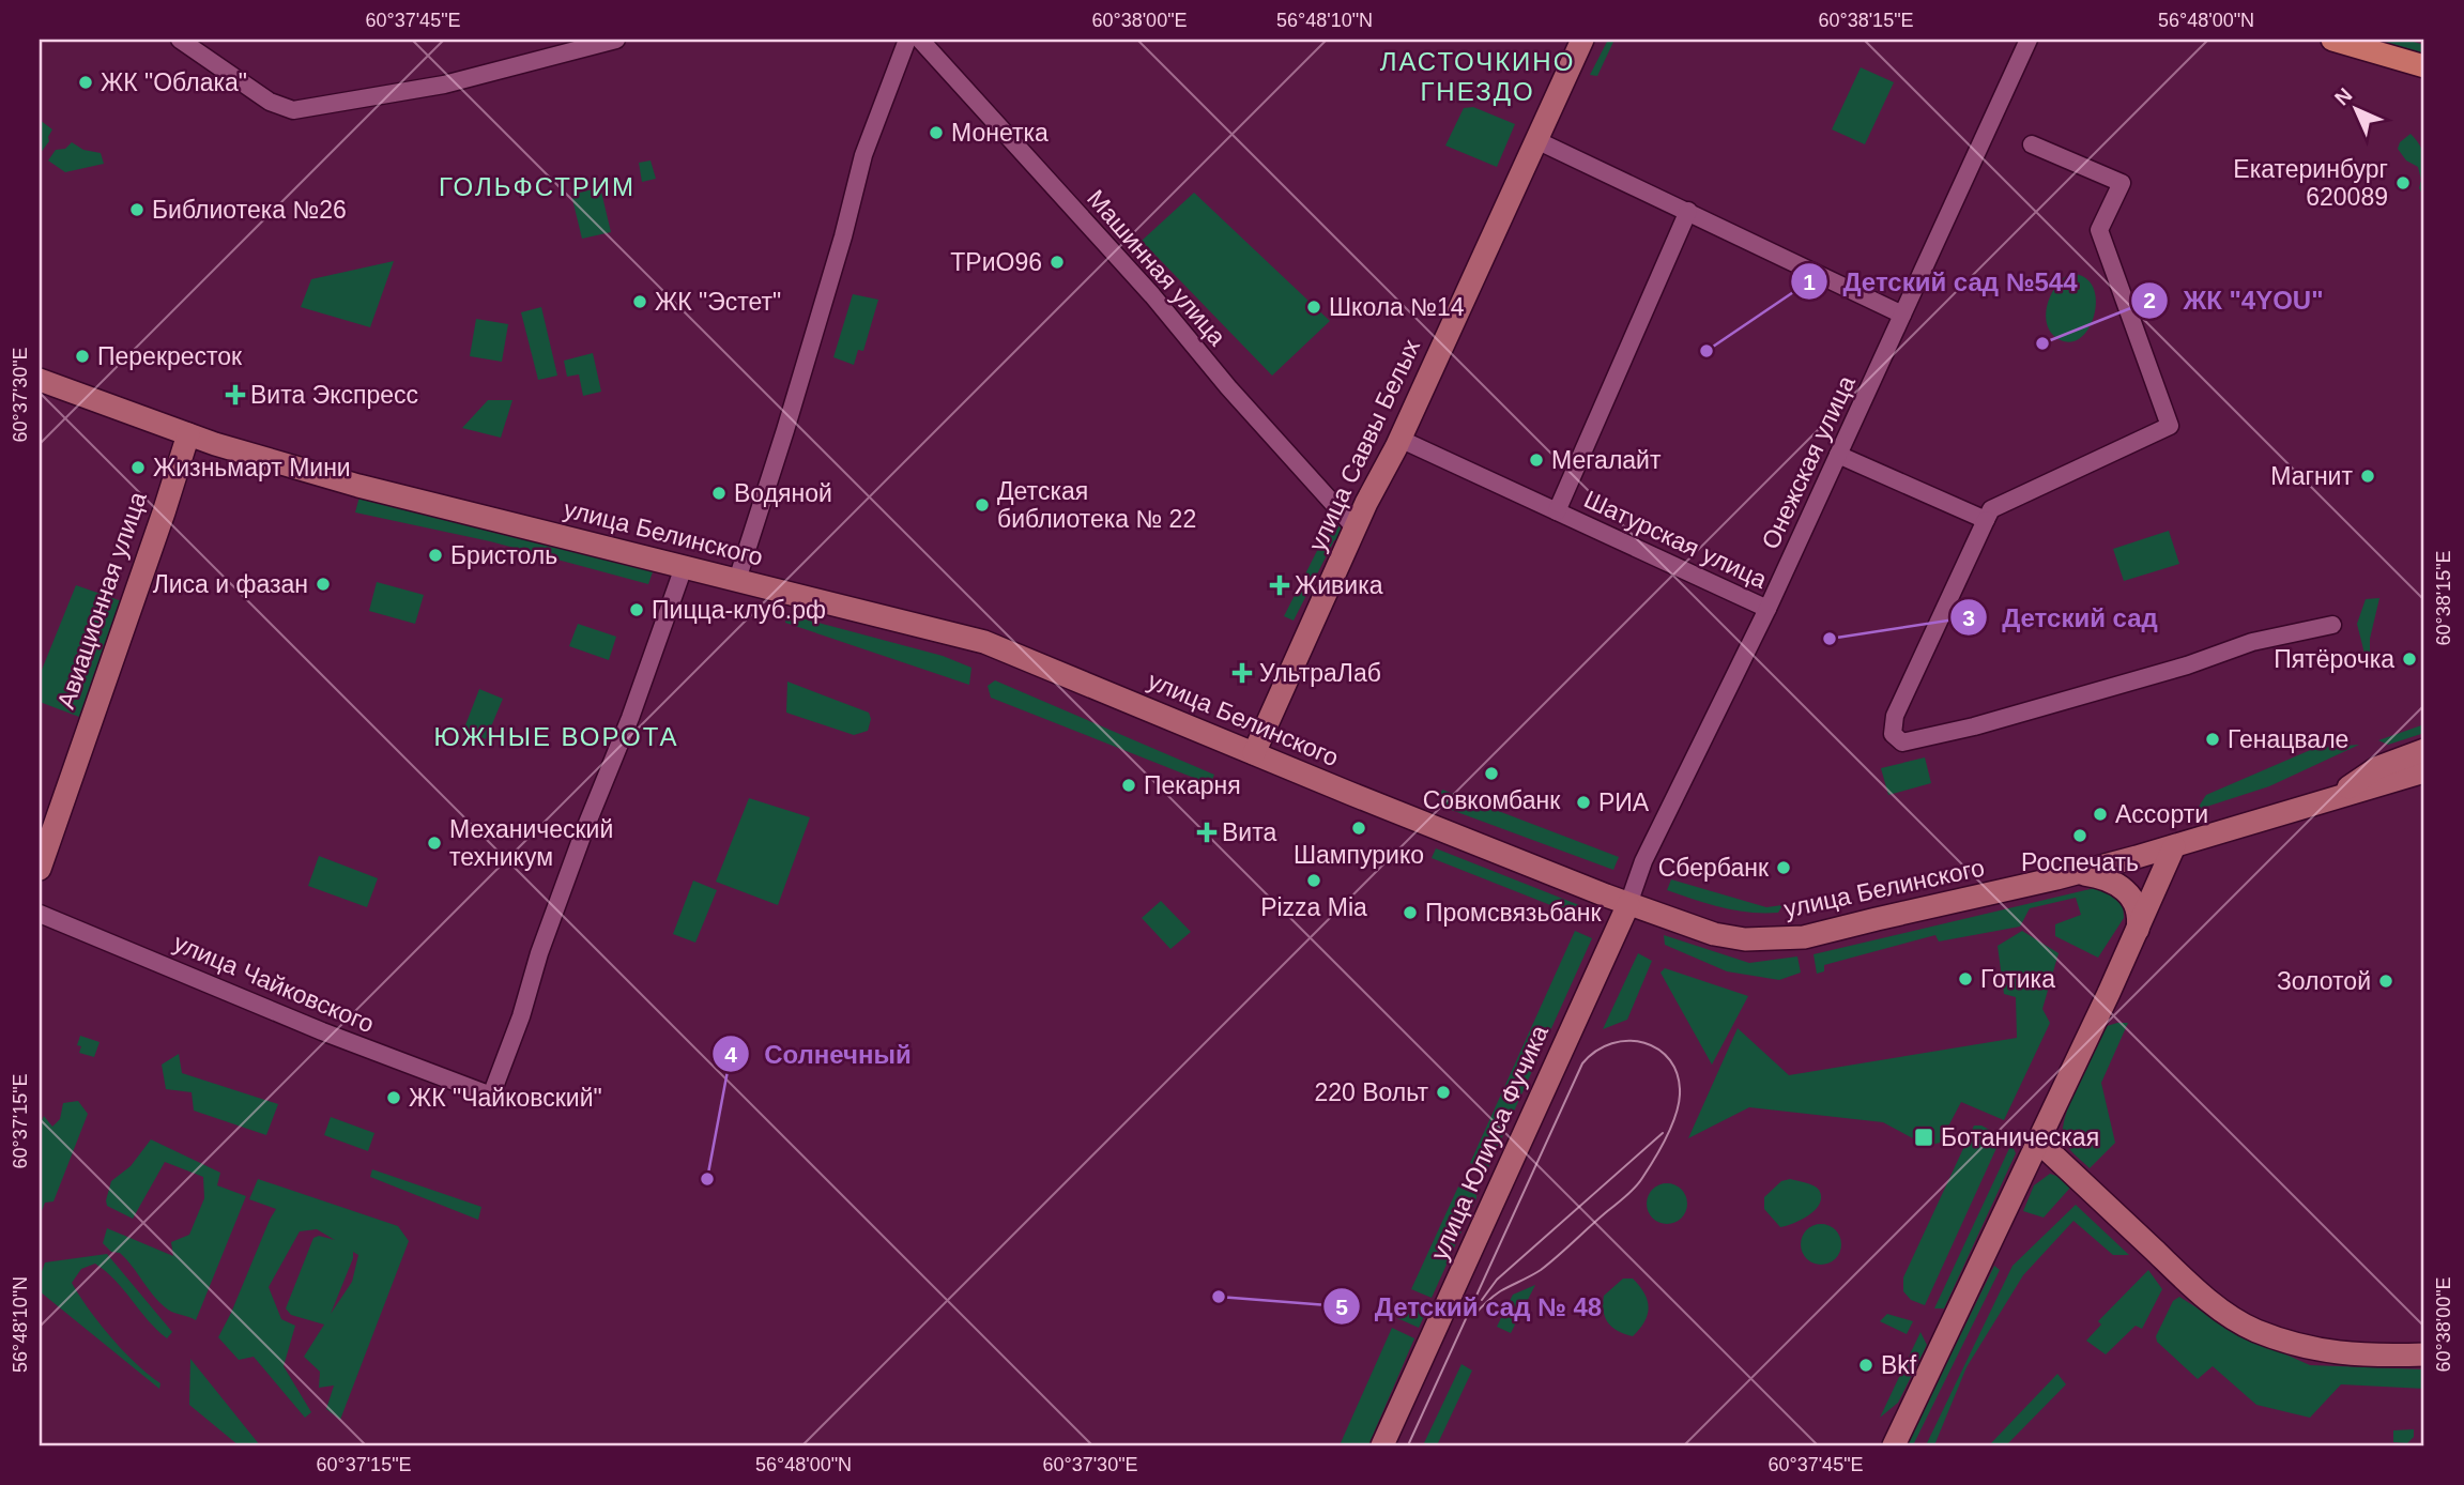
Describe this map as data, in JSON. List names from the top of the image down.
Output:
{
  "streets": {
    "street": [
      "Машинная улица",
      "улица Саввы Белых",
      "Онежская улица",
      "улица Белинского",
      "Шатурская улица",
      "Авиационная улица",
      "улица Чайковского",
      "улица Юлиуса Фучика"
    ]
  },
  "crossings": [
    ["Машинная улица", "улица Саввы Белых"],
    ["улица Саввы Белых", "улица Белинского"],
    ["улица Саввы Белых", "Шатурская улица"],
    ["Онежская улица", "улица Белинского"],
    ["Онежская улица", "Шатурская улица"],
    ["Онежская улица", "улица Юлиуса Фучика"],
    ["улица Белинского", "Авиационная улица"],
    ["улица Белинского", "улица Чайковского"],
    ["улица Белинского", "улица Юлиуса Фучика"]
  ],
  "districts": ["ЛАСТОЧКИНО ГНЕЗДО", "ГОЛЬФСТРИМ", "ЮЖНЫЕ ВОРОТА"],
  "places": {
    "other": [
      "ЖК \"Облака\"",
      "Монетка",
      "Екатеринбург 620089",
      "Библиотека №26",
      "ТРиО96",
      "ЖК \"Эстет\"",
      "Школа №14",
      "ЖК \"4YOU\"",
      "Детский сад №544",
      "Перекресток",
      "Мегалайт",
      "Жизньмарт Мини",
      "Магнит",
      "Водяной",
      "Детская библиотека № 22",
      "Бристоль",
      "Лиса и фазан",
      "Пицца-клуб.рф",
      "Детский сад",
      "Пятёрочка",
      "Генацвале",
      "Совкомбанк",
      "Пекарня",
      "РИА",
      "Ассорти",
      "Шампурико",
      "Роспечать",
      "Механический техникум",
      "Сбербанк",
      "Pizza Mia",
      "Промсвязьбанк",
      "Готика",
      "Золотой",
      "220 Вольт",
      "ЖК \"Чайковский\"",
      "Солнечный",
      "Детский сад № 48",
      "Bkf"
    ],
    "health": [
      "Вита Экспресс",
      "Живика",
      "УльтраЛаб",
      "Вита"
    ],
    "transit": ["Ботаническая"]
  },
  "north": "top left",
  "coordinates": [
    "60°37'45\"E",
    "60°38'00\"E",
    "56°48'10\"N",
    "60°38'15\"E",
    "56°48'00\"N",
    "60°37'30\"E",
    "60°37'15\"E"
  ]
}
